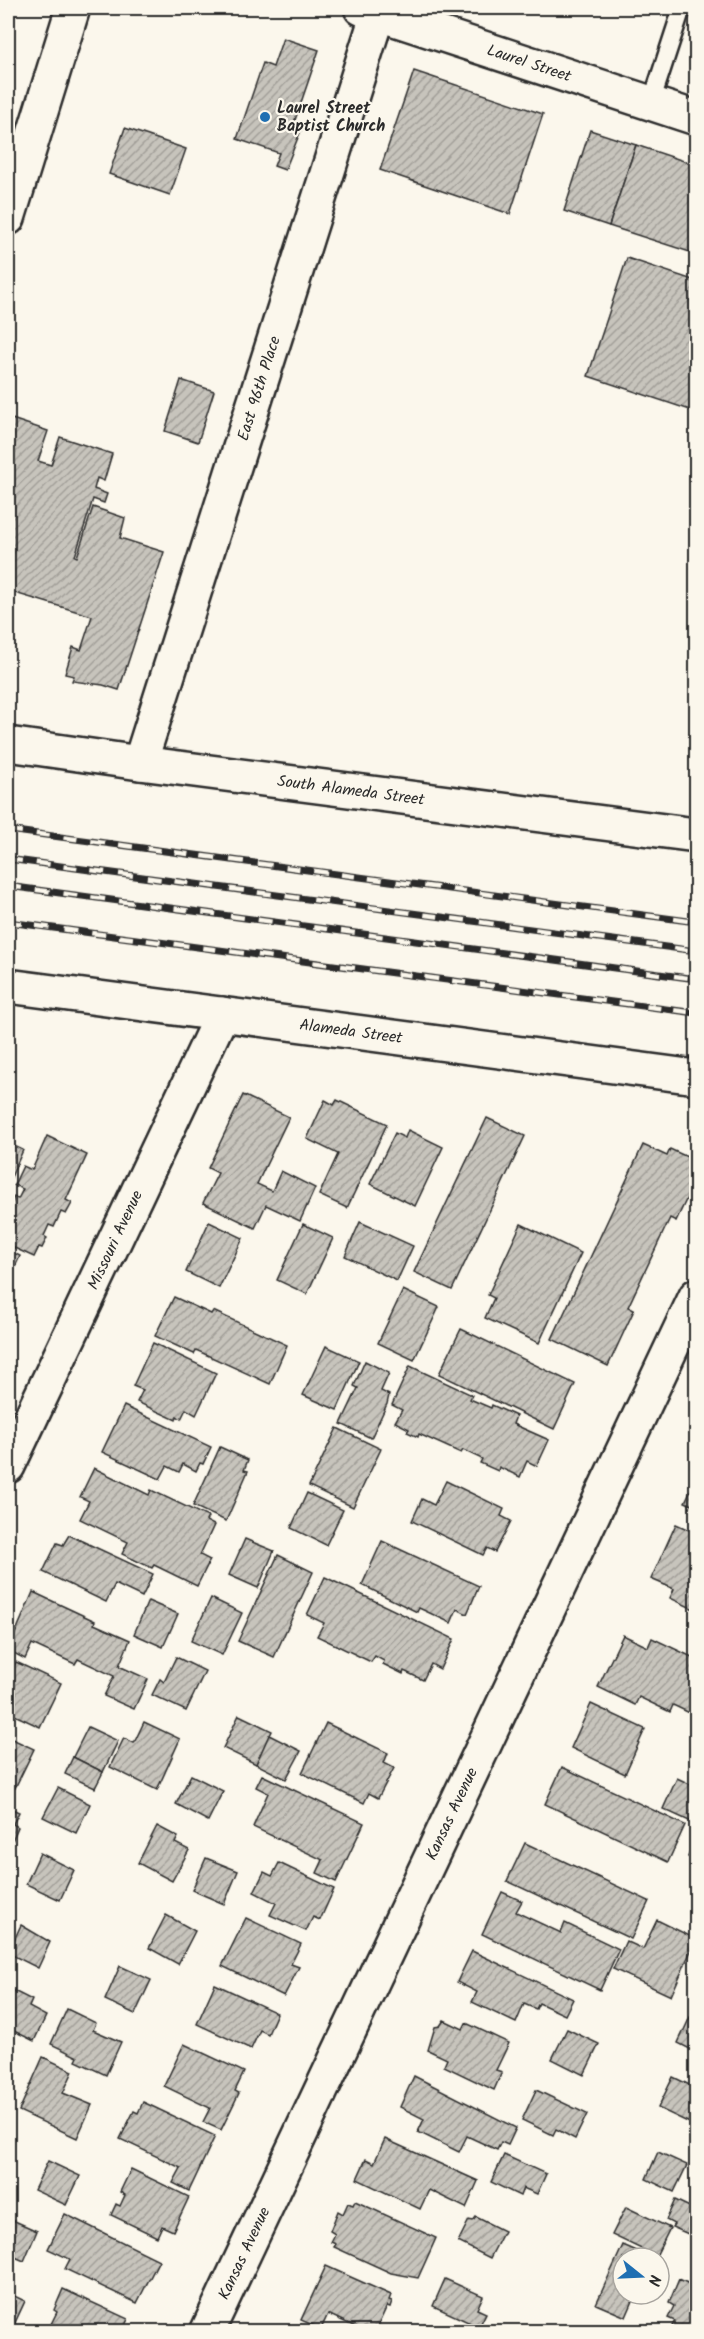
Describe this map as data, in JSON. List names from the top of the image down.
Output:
{
  "streets": {
    "street": [
      "Laurel Street",
      "East 96th Place",
      "South Alameda Street",
      "Alameda Street",
      "Missouri Avenue",
      "Kansas Avenue"
    ]
  },
  "crossings": [
    ["Laurel Street", "East 96th Place"],
    ["East 96th Place", "South Alameda Street"],
    ["Alameda Street", "Missouri Avenue"]
  ],
  "places": ["Laurel Street Baptist Church"],
  "north": "right"
}
